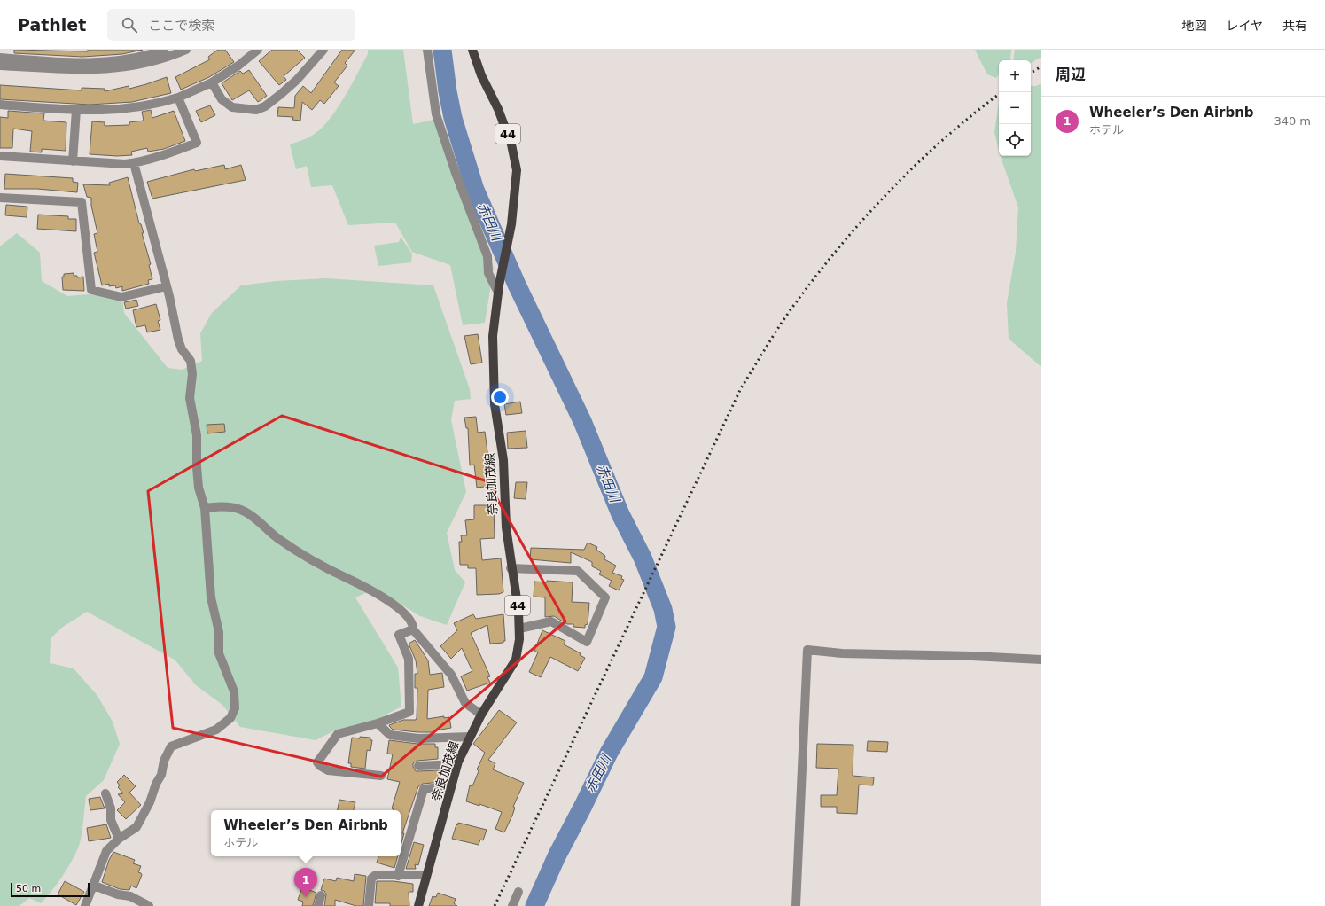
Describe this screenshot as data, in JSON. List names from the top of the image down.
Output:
{
  "streets": {
    "main road": ["44", "奈良加茂線"]
  },
  "water": ["赤田川"],
  "scale_bar": "50 m",
  "page": {
    "header": "Pathlet",
    "search": "ここで検索",
    "nav": ["地図", "レイヤ", "共有"],
    "heading": "周辺",
    "map_buttons": ["+", "−"],
    "list": [
      {
        "mark": "1",
        "name": "Wheeler’s Den Airbnb",
        "note": "ホテル",
        "value": "340 m"
      }
    ],
    "popup": ["Wheeler’s Den Airbnb", "ホテル"],
    "pins": "1",
    "scale": "50 m"
  }
}
